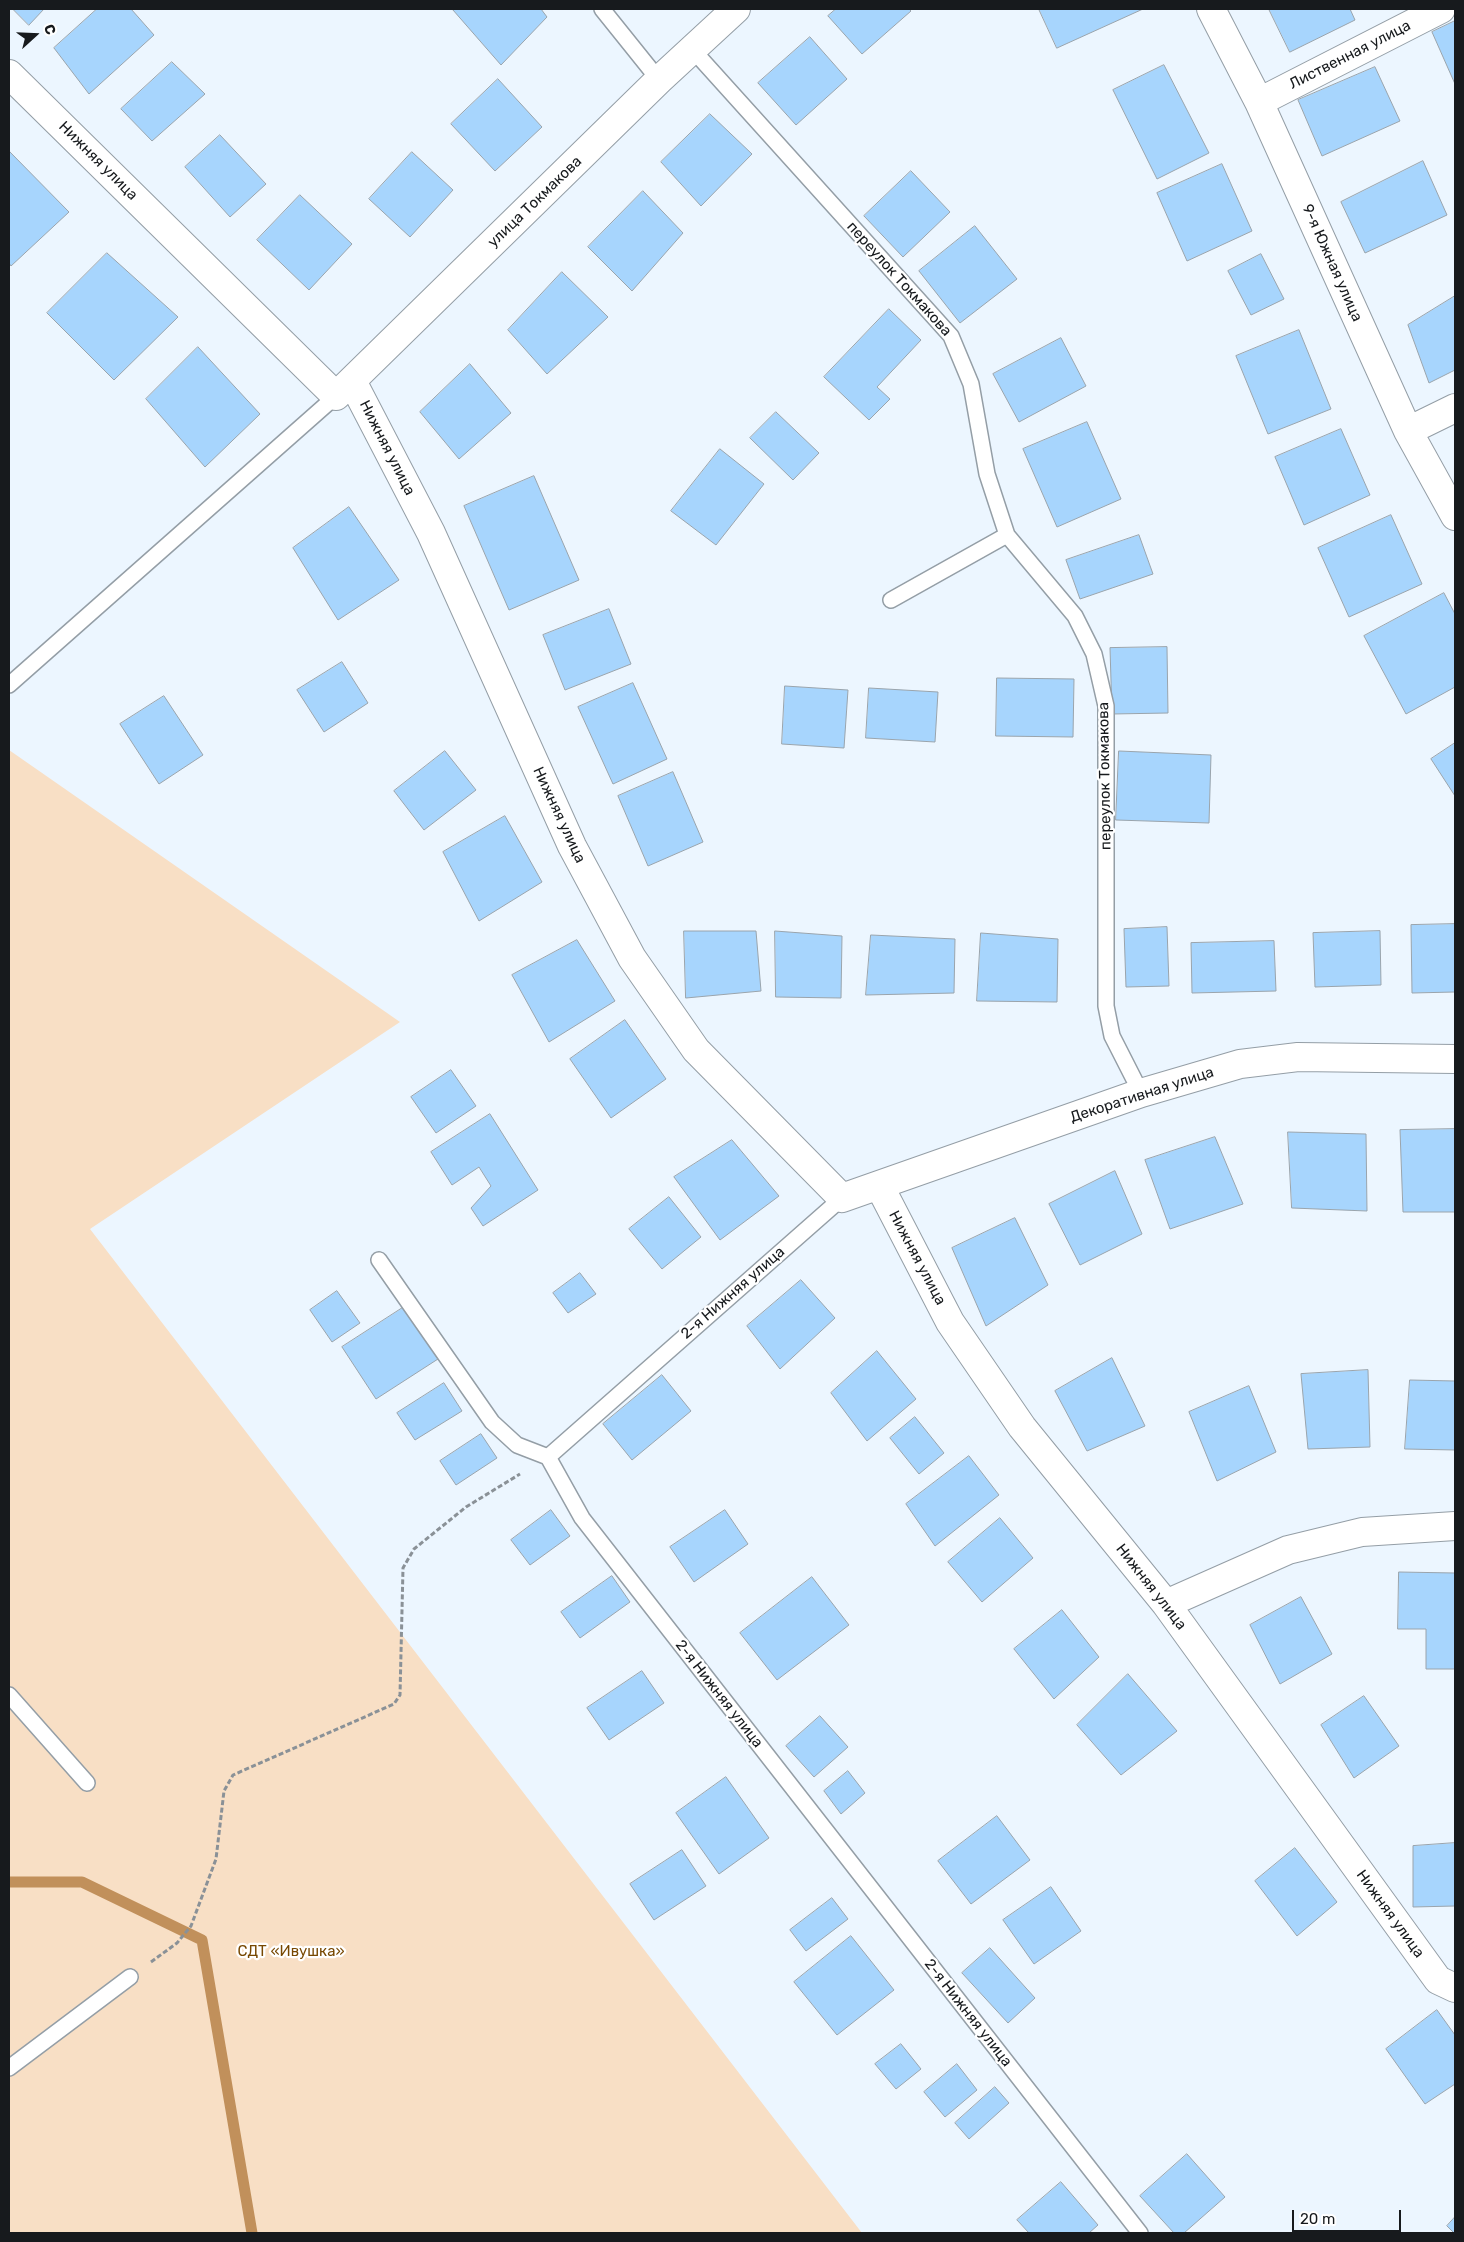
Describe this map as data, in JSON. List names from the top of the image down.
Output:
{
  "streets": {
    "street": [
      "Лиственная улица",
      "Нижняя улица",
      "улица Токмакова",
      "9-я Южная улица",
      "Декоративная улица"
    ],
    "lane": ["переулок Токмакова", "2-я Нижняя улица"]
  },
  "crossings": [
    ["Лиственная улица", "9-я Южная улица"],
    ["Нижняя улица", "улица Токмакова"],
    ["Нижняя улица", "Декоративная улица"],
    ["Нижняя улица", "2-я Нижняя улица"],
    ["улица Токмакова", "переулок Токмакова"],
    ["переулок Токмакова", "Декоративная улица"],
    ["Декоративная улица", "2-я Нижняя улица"]
  ],
  "parks": ["СДТ «Ивушка»"],
  "scale_bar": "20 m",
  "north": "right"
}
